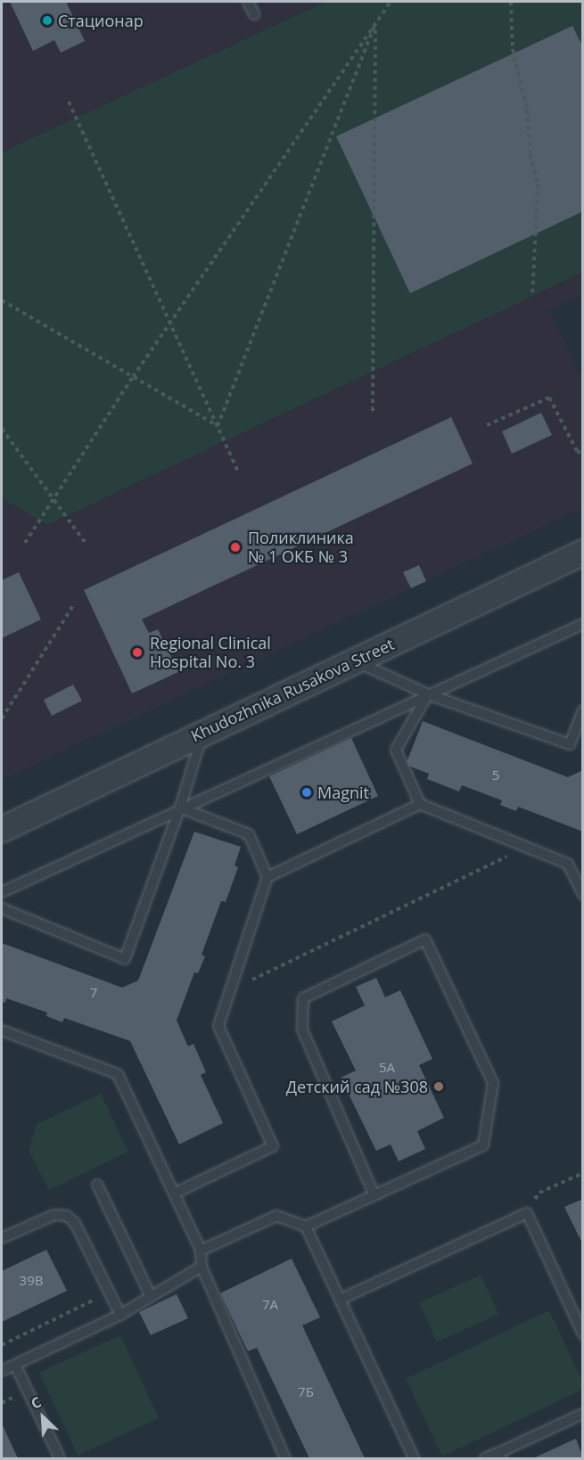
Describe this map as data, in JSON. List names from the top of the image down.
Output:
{
  "streets": {
    "street": ["Khudozhnika Rusakova Street"]
  },
  "places": [
    "Стационар",
    "Поликлиника № 1 ОКБ № 3",
    "Regional Clinical Hospital No. 3",
    "Magnit",
    "Детский сад №308"
  ],
  "house_numbers": [
    "5",
    "7",
    "5А",
    "39В",
    "7А",
    "7Б"
  ],
  "north": "top left"
}
